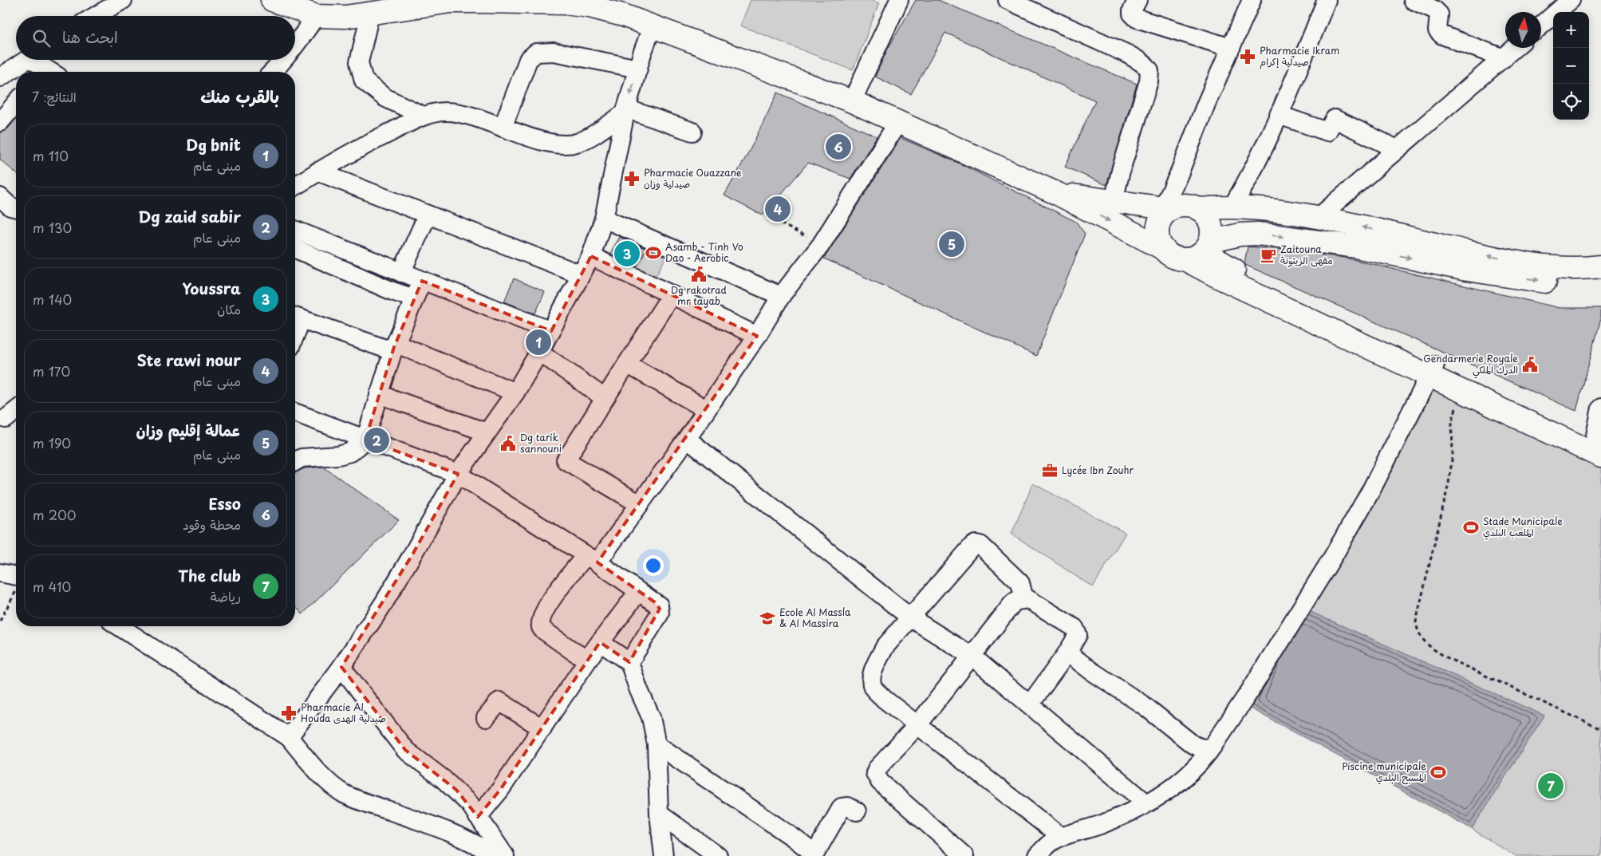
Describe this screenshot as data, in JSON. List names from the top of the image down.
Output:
{
  "places": {
    "pharmacy": ["Pharmacie Ikram صيدلية إكرام", "Pharmacie Ouazzane صيدلية وزان", "Pharmacie Al Houda صيدلية الهدى"],
    "sports": ["Asamb - Tinh Vo Dao - Aerobic", "Stade Municipale الملعب البلدي", "Piscine municipale المسبح البلدي"],
    "cafe": ["Zaitouna مقهى الزيتونة"],
    "public building": ["Dg rakotrad mr tayab", "Gendarmerie Royale الدرك الملكي", "Dg tarik sannouni"],
    "office": ["Lycée Ibn Zouhr"],
    "school or university": ["Ecole Al Massla & Al Massira"]
  },
  "north": "top",
  "page": {
    "map_buttons": ["+", "−"],
    "search": "ابحث هنا",
    "heading": ["بالقرب منك", "النتائج: 7"],
    "list": [
      {
        "mark": "1",
        "name": "Dg bnit",
        "note": "مبنى عام",
        "value": "110 m"
      },
      {
        "mark": "2",
        "name": "Dg zaid sabir",
        "note": "مبنى عام",
        "value": "130 m"
      },
      {
        "mark": "3",
        "name": "Youssra",
        "note": "مكان",
        "value": "140 m"
      },
      {
        "mark": "4",
        "name": "Ste rawi nour",
        "note": "مبنى عام",
        "value": "170 m"
      },
      {
        "mark": "5",
        "name": "عمالة إقليم وزان",
        "note": "مبنى عام",
        "value": "190 m"
      },
      {
        "mark": "6",
        "name": "Esso",
        "note": "محطة وقود",
        "value": "200 m"
      },
      {
        "mark": "7",
        "name": "The club",
        "note": "رياضة",
        "value": "410 m"
      }
    ],
    "pins": [
      "6",
      "4",
      "5",
      "3",
      "1",
      "2",
      "7"
    ]
  }
}
